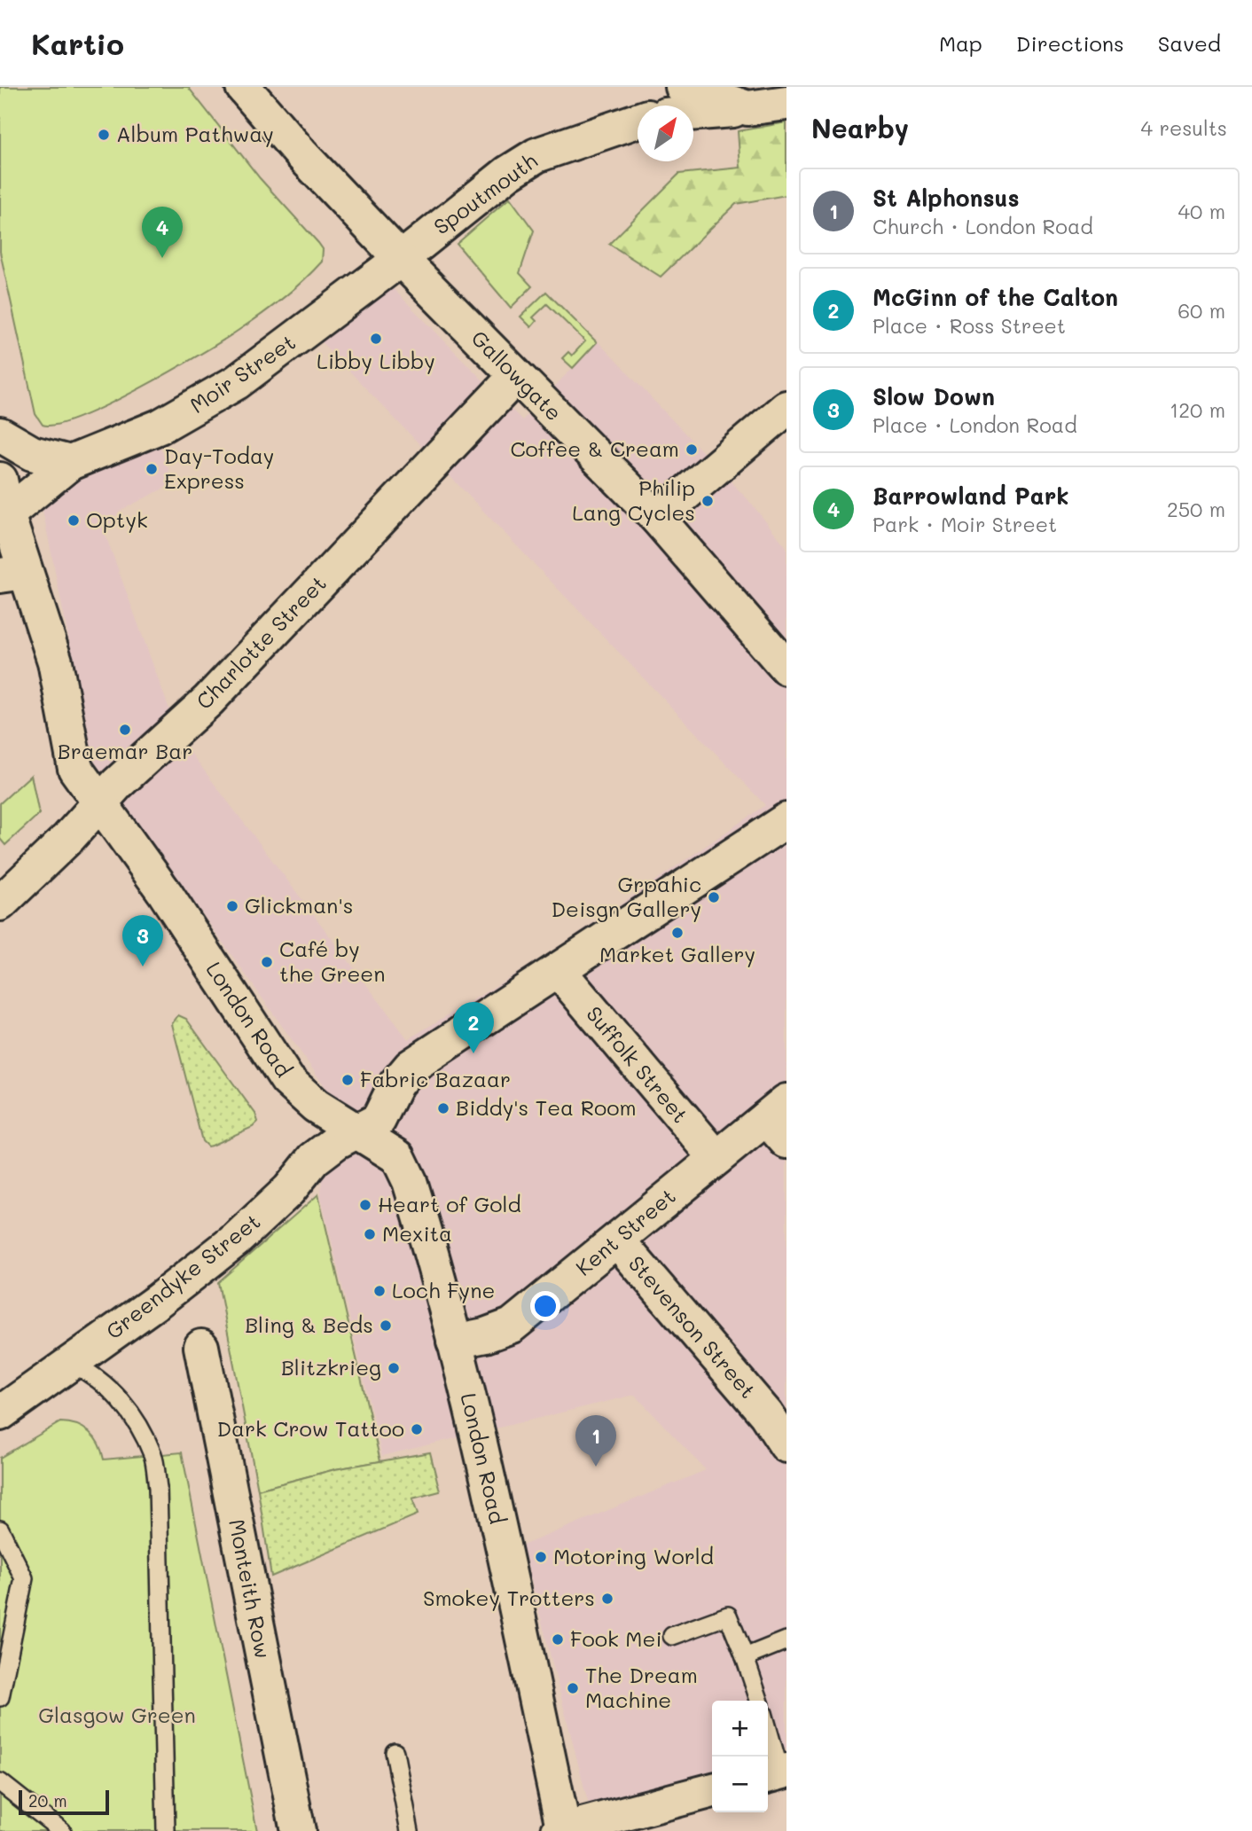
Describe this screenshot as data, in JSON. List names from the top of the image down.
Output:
{
  "streets": {
    "street": [
      "Spoutmouth",
      "Moir Street",
      "Gallowgate",
      "Charlotte Street",
      "London Road",
      "Suffolk Street",
      "Kent Street",
      "Greendyke Street",
      "Stevenson Street",
      "Monteith Row"
    ]
  },
  "crossings": [
    ["Spoutmouth", "Moir Street"],
    ["Spoutmouth", "Gallowgate"],
    ["Moir Street", "Gallowgate"],
    ["Moir Street", "London Road"],
    ["Gallowgate", "Charlotte Street"],
    ["Charlotte Street", "London Road"],
    ["London Road", "Kent Street"],
    ["London Road", "Greendyke Street"],
    ["Suffolk Street", "Kent Street"],
    ["Suffolk Street", "Greendyke Street"],
    ["Kent Street", "Stevenson Street"]
  ],
  "parks": ["Glasgow Green"],
  "places": [
    "Album Pathway",
    "Libby Libby",
    "Coffee & Cream",
    "Day-Today Express",
    "Philip Lang Cycles",
    "Optyk",
    "Braemar Bar",
    "Grpahic Deisgn Gallery",
    "Glickman's",
    "Market Gallery",
    "Café by the Green",
    "Fabric Bazaar",
    "Biddy's Tea Room",
    "Heart of Gold",
    "Mexita",
    "Loch Fyne",
    "Bling & Beds",
    "Blitzkrieg",
    "Dark Crow Tattoo",
    "Motoring World",
    "Smokey Trotters",
    "Fook Mei",
    "The Dream Machine"
  ],
  "scale_bar": "20 m",
  "north": "top right",
  "page": {
    "header": "Kartio",
    "nav": ["Map", "Directions", "Saved"],
    "heading": ["Nearby", "4 results"],
    "list": [
      {
        "mark": "1",
        "name": "St Alphonsus",
        "note": "Church · London Road",
        "value": "40 m"
      },
      {
        "mark": "2",
        "name": "McGinn of the Calton",
        "note": "Place · Ross Street",
        "value": "60 m"
      },
      {
        "mark": "3",
        "name": "Slow Down",
        "note": "Place · London Road",
        "value": "120 m"
      },
      {
        "mark": "4",
        "name": "Barrowland Park",
        "note": "Park · Moir Street",
        "value": "250 m"
      }
    ],
    "pins": [
      "4",
      "3",
      "2",
      "1"
    ],
    "map_buttons": ["+", "−"],
    "scale": "20 m"
  }
}
